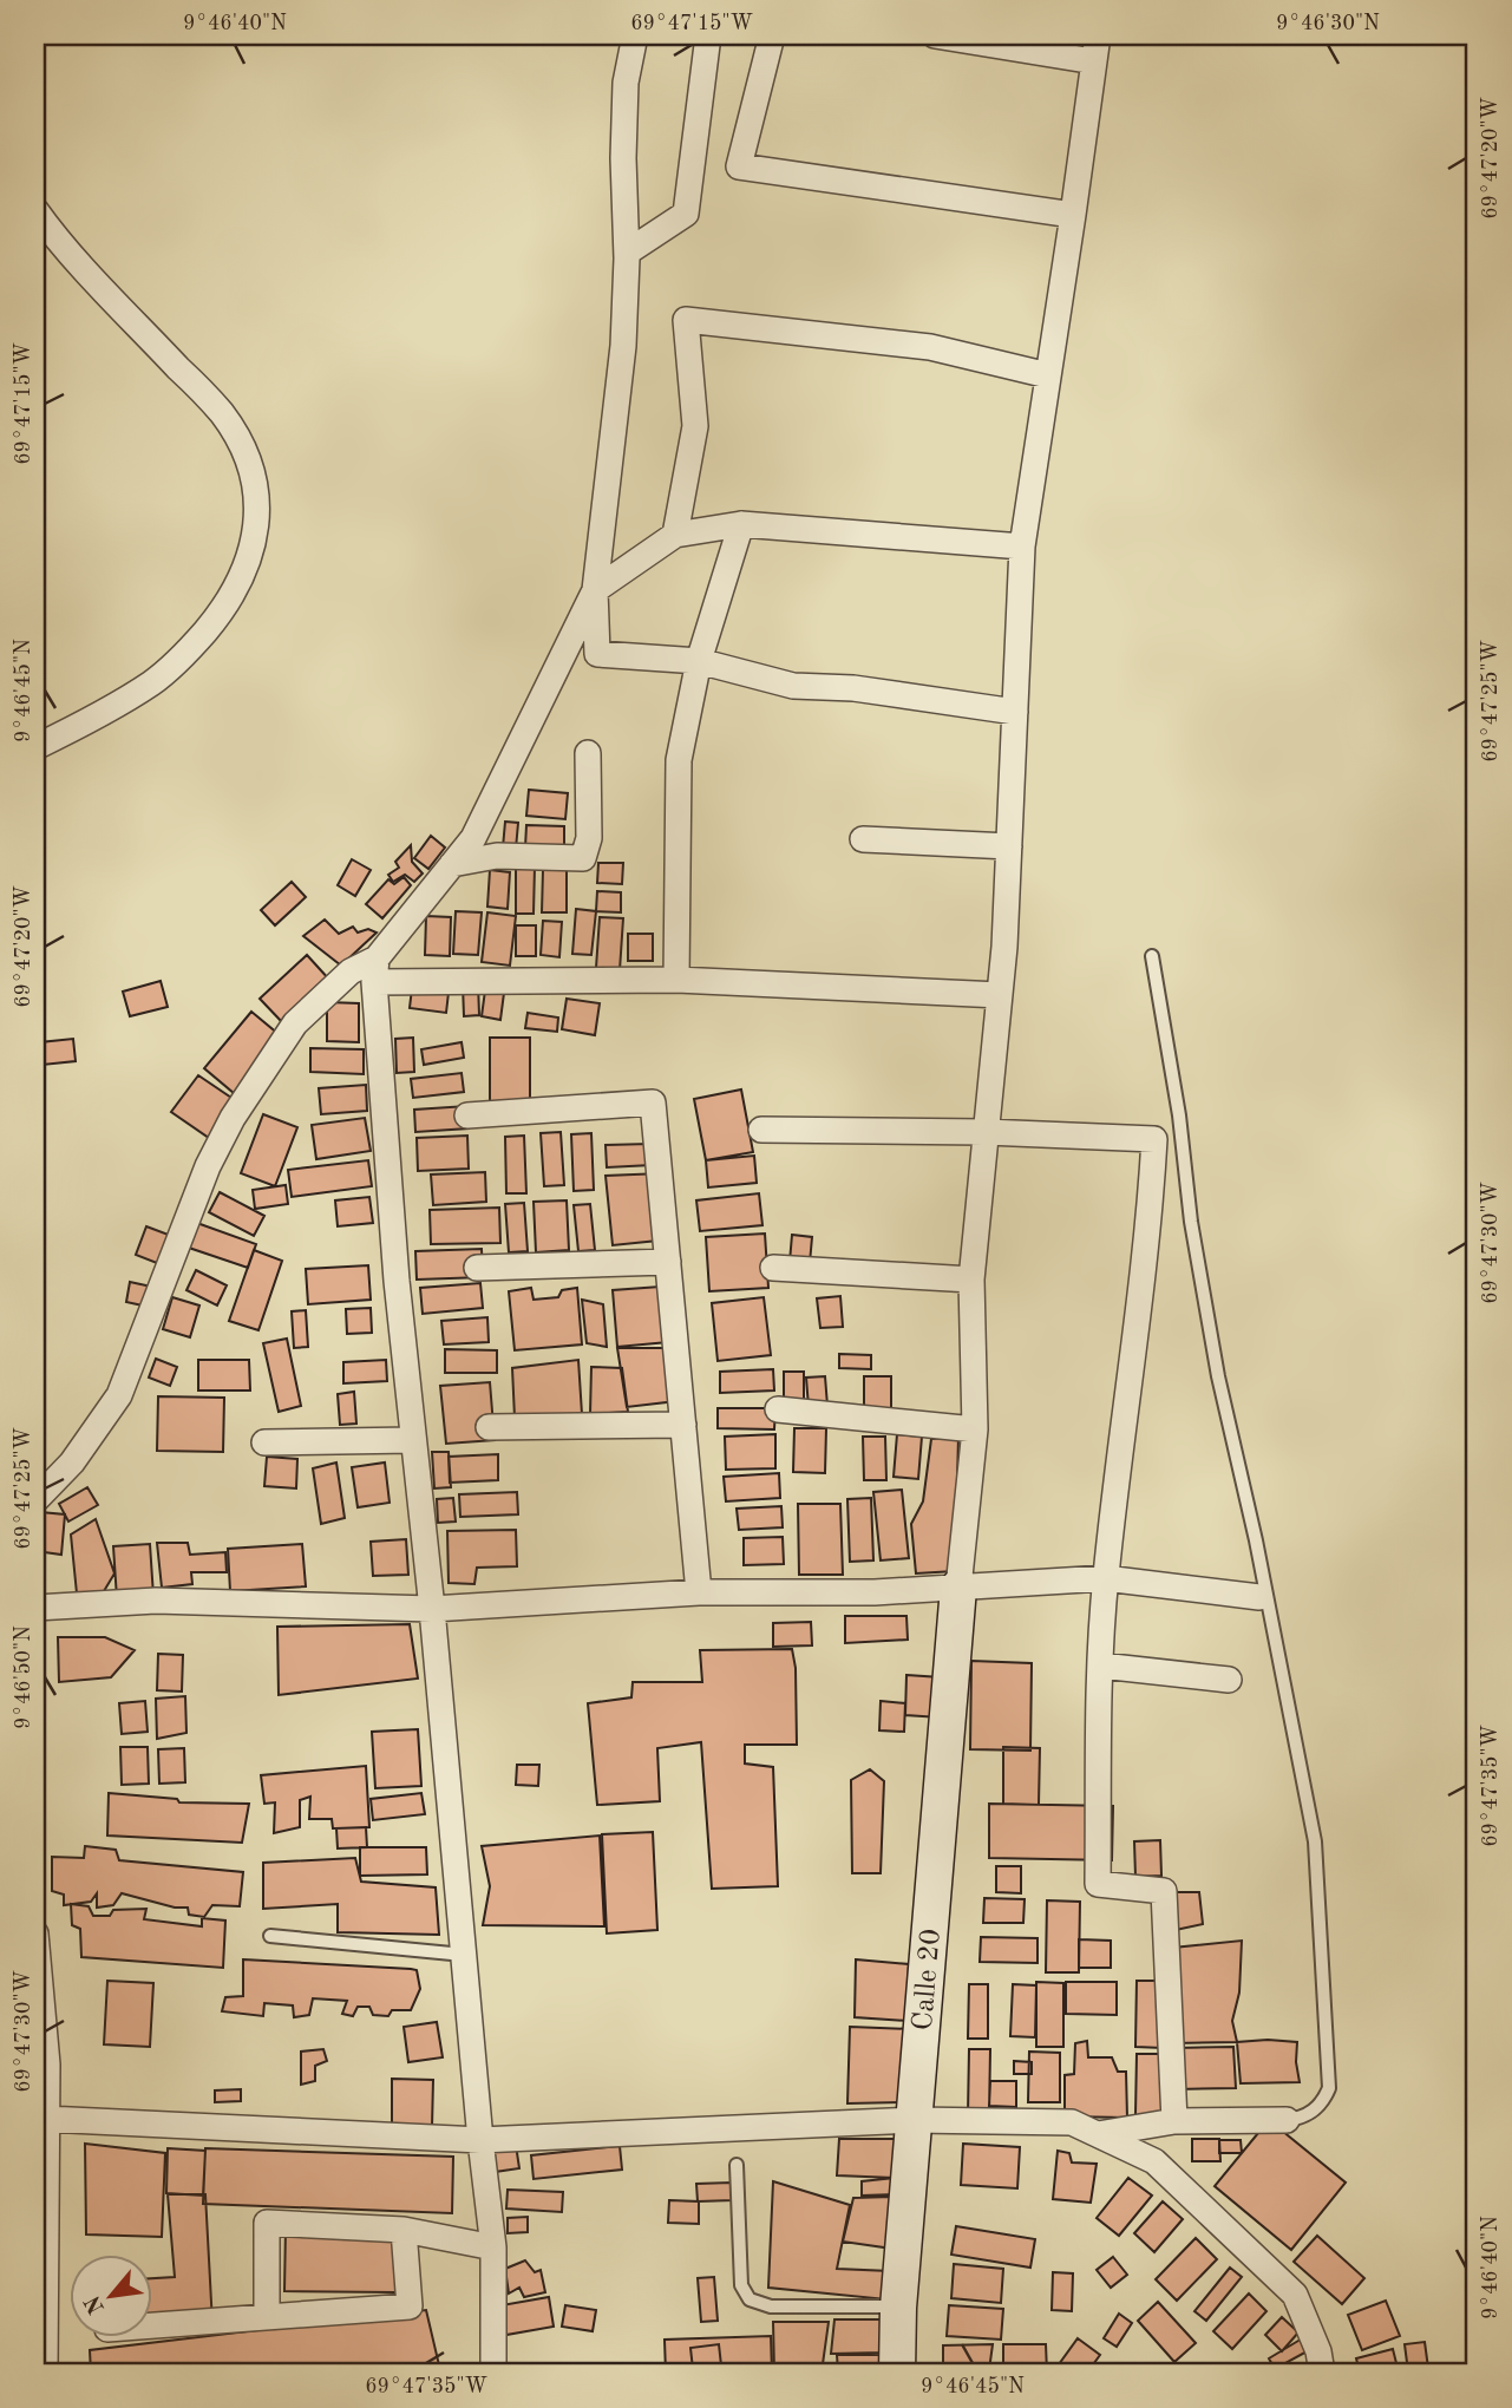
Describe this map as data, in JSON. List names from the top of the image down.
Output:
{
  "streets": {
    "main road": ["Calle 20"]
  },
  "north": "bottom left",
  "coordinates": [
    "9°46'40\"N",
    "69°47'15\"W",
    "9°46'30\"N",
    "69°47'20\"W",
    "9°46'45\"N",
    "69°47'25\"W",
    "69°47'30\"W",
    "9°46'50\"N",
    "69°47'35\"W"
  ]
}
